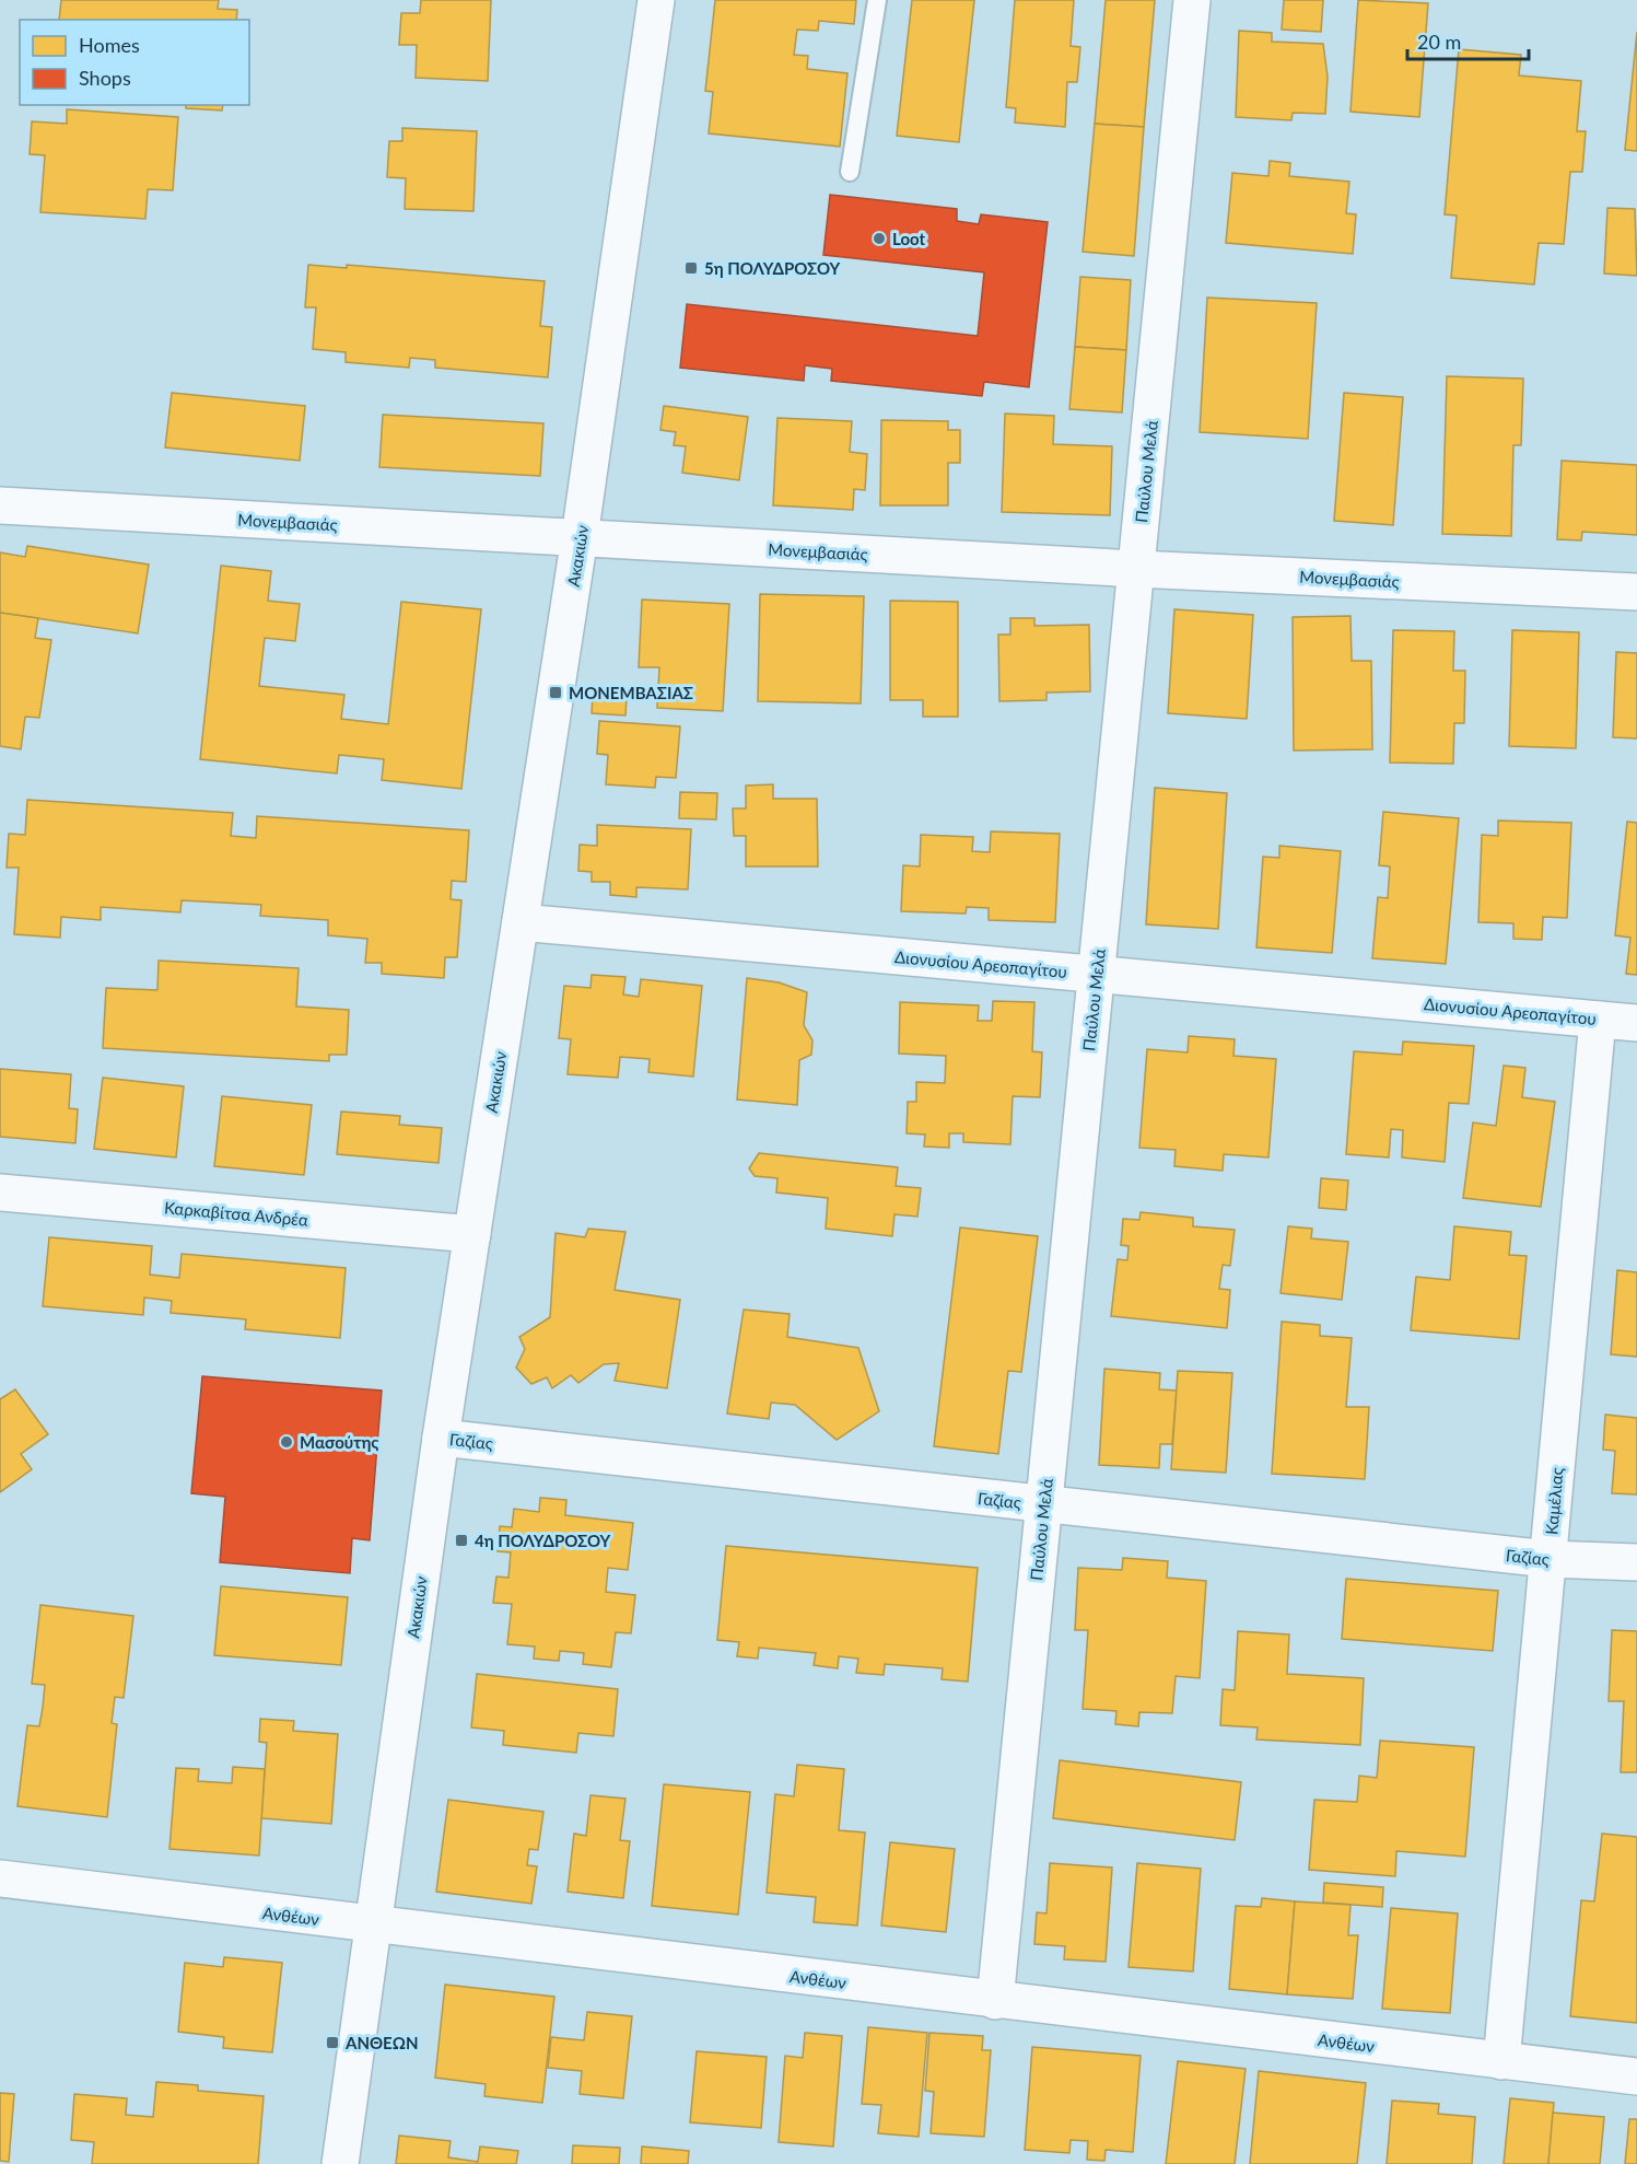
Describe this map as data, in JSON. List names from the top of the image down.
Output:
{
  "streets": {
    "street": [
      "Παύλου Μελά",
      "Μονεμβασιάς",
      "Ακακιών",
      "Διονυσίου Αρεοπαγίτου",
      "Καρκαβίτσα Ανδρέα",
      "Γαζίας",
      "Καμέλιας",
      "Ανθέων"
    ]
  },
  "crossings": [
    ["Παύλου Μελά", "Μονεμβασιάς"],
    ["Παύλου Μελά", "Διονυσίου Αρεοπαγίτου"],
    ["Παύλου Μελά", "Γαζίας"],
    ["Παύλου Μελά", "Ανθέων"],
    ["Μονεμβασιάς", "Ακακιών"],
    ["Ακακιών", "Διονυσίου Αρεοπαγίτου"],
    ["Ακακιών", "Καρκαβίτσα Ανδρέα"],
    ["Ακακιών", "Γαζίας"],
    ["Ακακιών", "Ανθέων"],
    ["Διονυσίου Αρεοπαγίτου", "Καμέλιας"],
    ["Γαζίας", "Καμέλιας"],
    ["Καμέλιας", "Ανθέων"]
  ],
  "places": {
    "other": ["Loot", "Μασούτης"],
    "transit": [
      "5η ΠΟΛΥΔΡΟΣΟΥ",
      "ΜΟΝΕΜΒΑΣΙΑΣ",
      "4η ΠΟΛΥΔΡΟΣΟΥ",
      "ΑΝΘΕΩΝ"
    ]
  },
  "legend": ["Homes", "Shops"],
  "scale_bar": "20 m"
}
